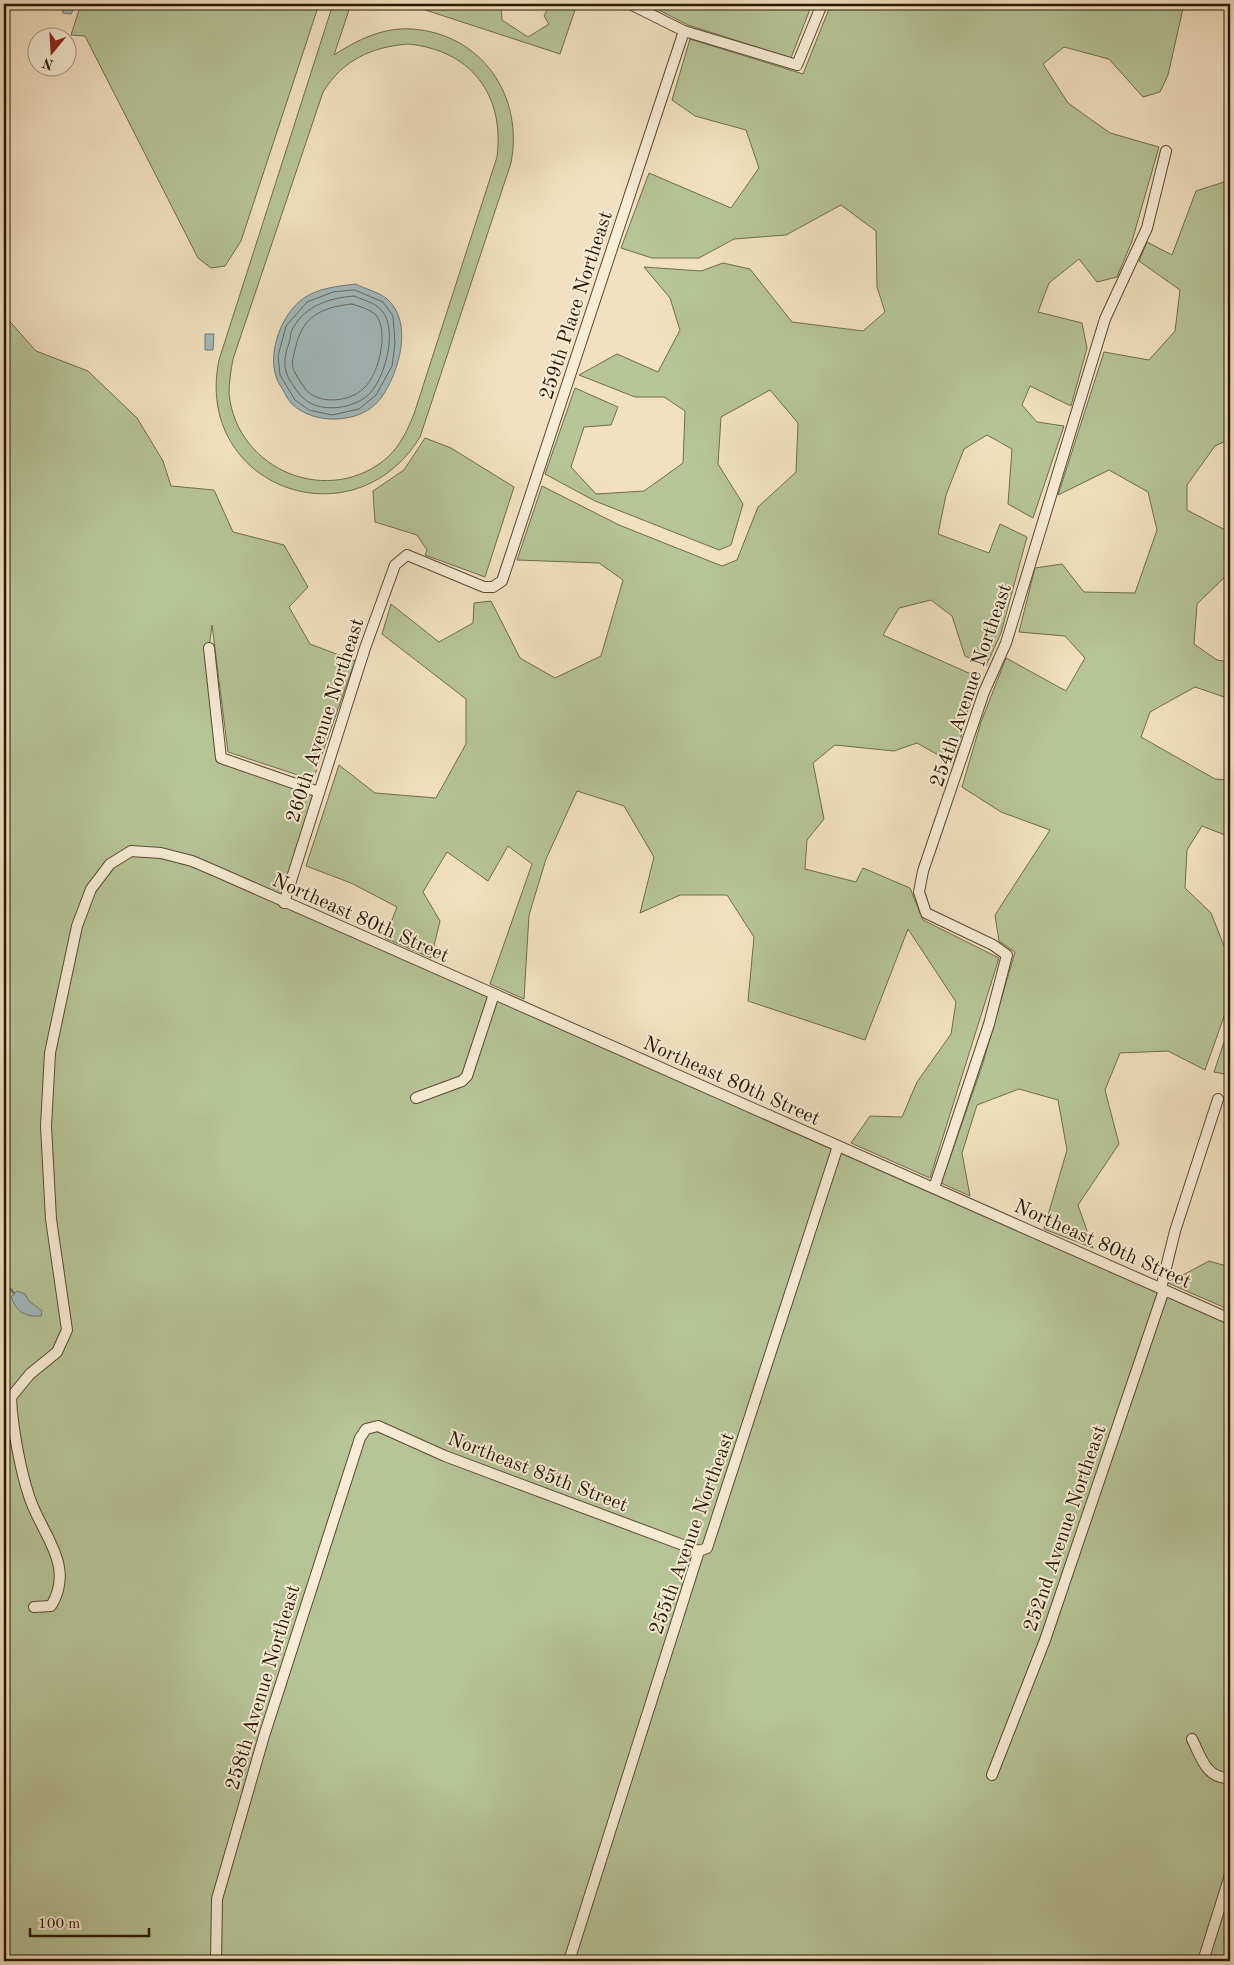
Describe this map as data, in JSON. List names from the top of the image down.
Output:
{
  "streets": {
    "street": [
      "259th Place Northeast",
      "254th Avenue Northeast",
      "260th Avenue Northeast",
      "Northeast 80th Street",
      "Northeast 85th Street",
      "252nd Avenue Northeast",
      "255th Avenue Northeast",
      "258th Avenue Northeast"
    ]
  },
  "crossings": [
    ["259th Place Northeast", "260th Avenue Northeast"],
    ["254th Avenue Northeast", "Northeast 80th Street"],
    ["260th Avenue Northeast", "Northeast 80th Street"],
    ["Northeast 80th Street", "252nd Avenue Northeast"],
    ["Northeast 80th Street", "255th Avenue Northeast"],
    ["Northeast 85th Street", "255th Avenue Northeast"],
    ["Northeast 85th Street", "258th Avenue Northeast"]
  ],
  "scale_bar": "100 m",
  "north": "bottom"
}
